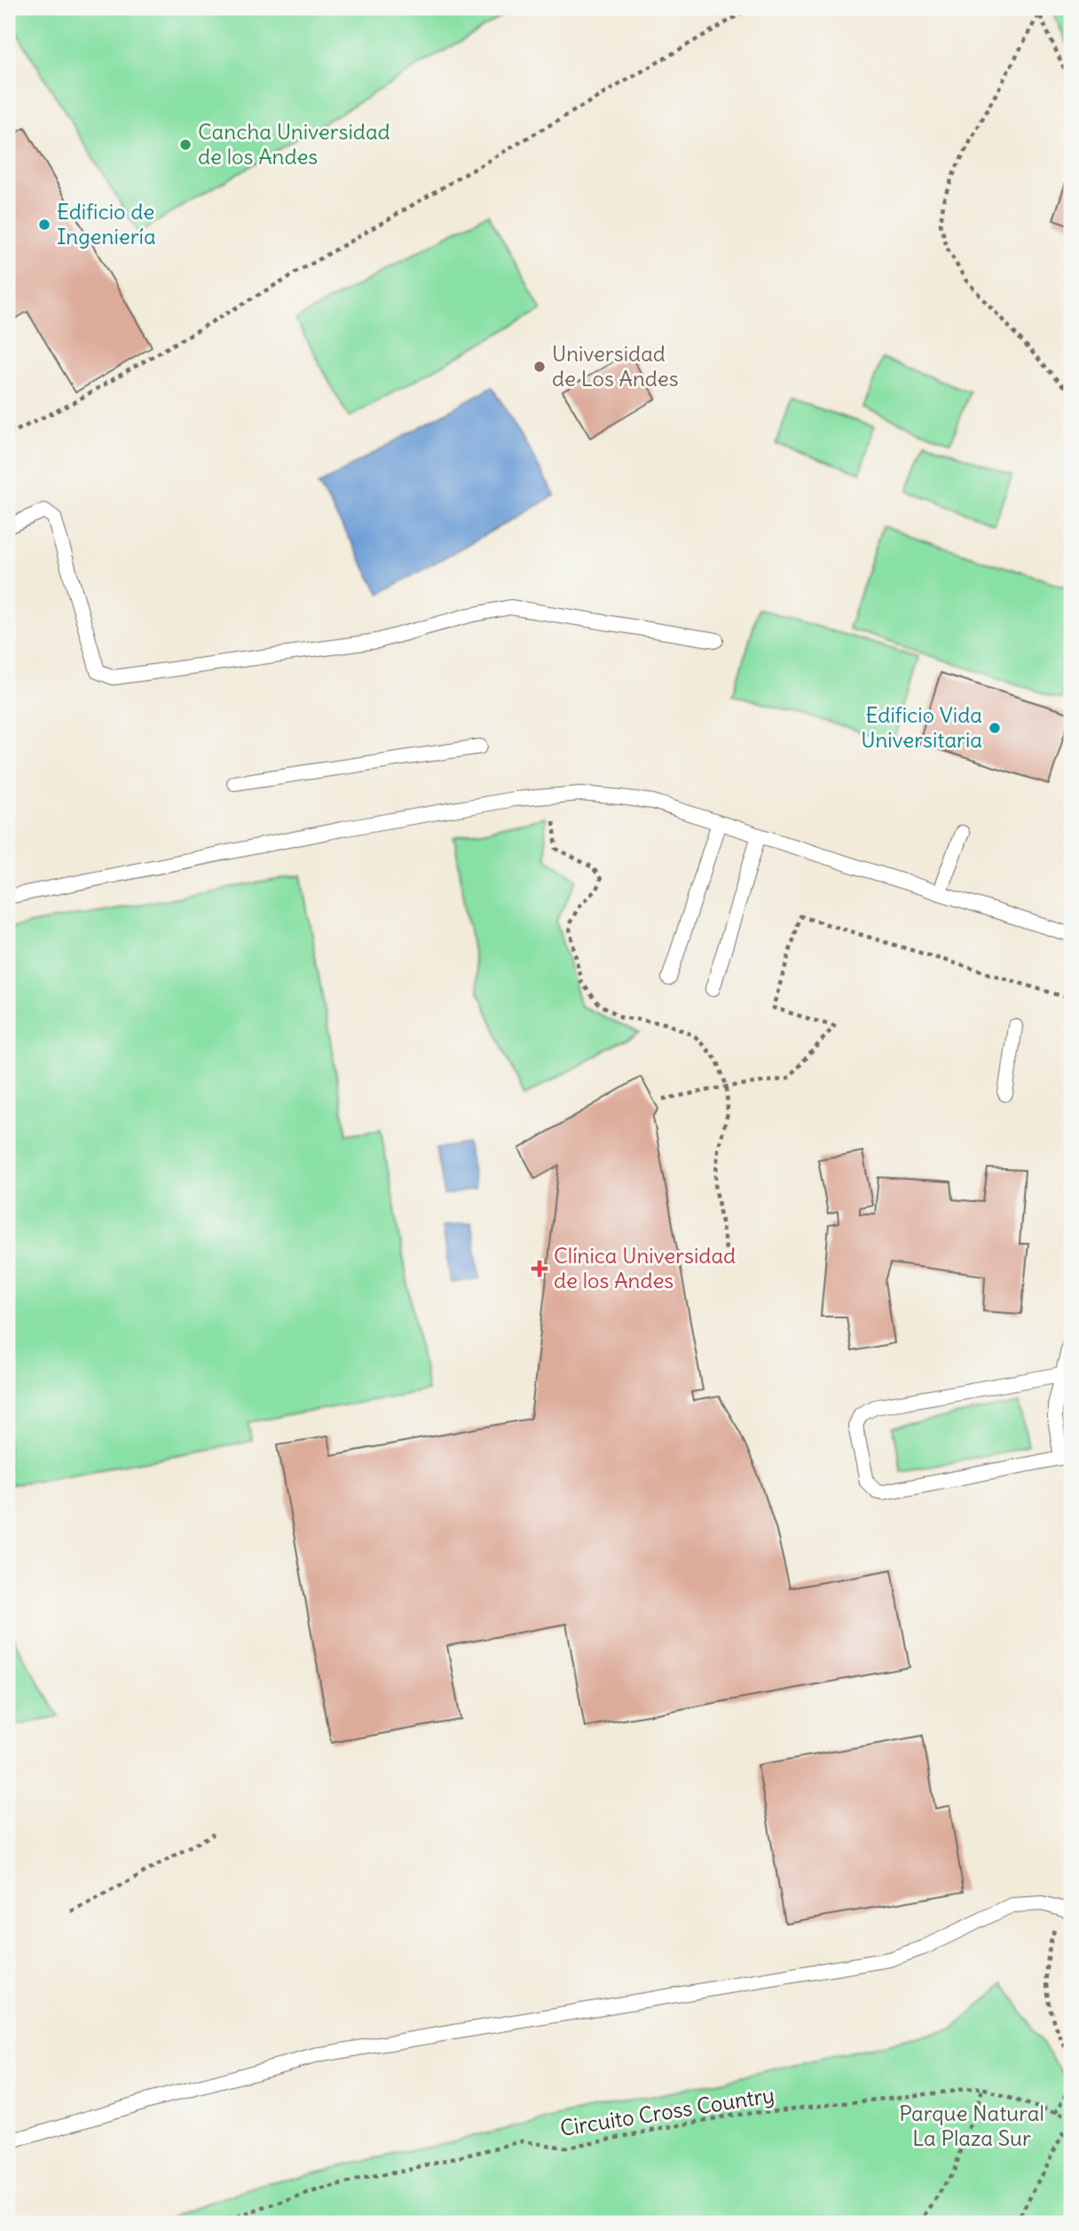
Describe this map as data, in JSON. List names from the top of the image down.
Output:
{
  "streets": {
    "path": ["Circuito Cross Country"]
  },
  "parks": ["Parque Natural La Plaza Sur"],
  "places": {
    "other": [
      "Cancha Universidad de los Andes",
      "Edificio de Ingeniería",
      "Universidad de Los Andes",
      "Edificio Vida Universitaria"
    ],
    "health": ["Clínica Universidad de los Andes"]
  }
}
